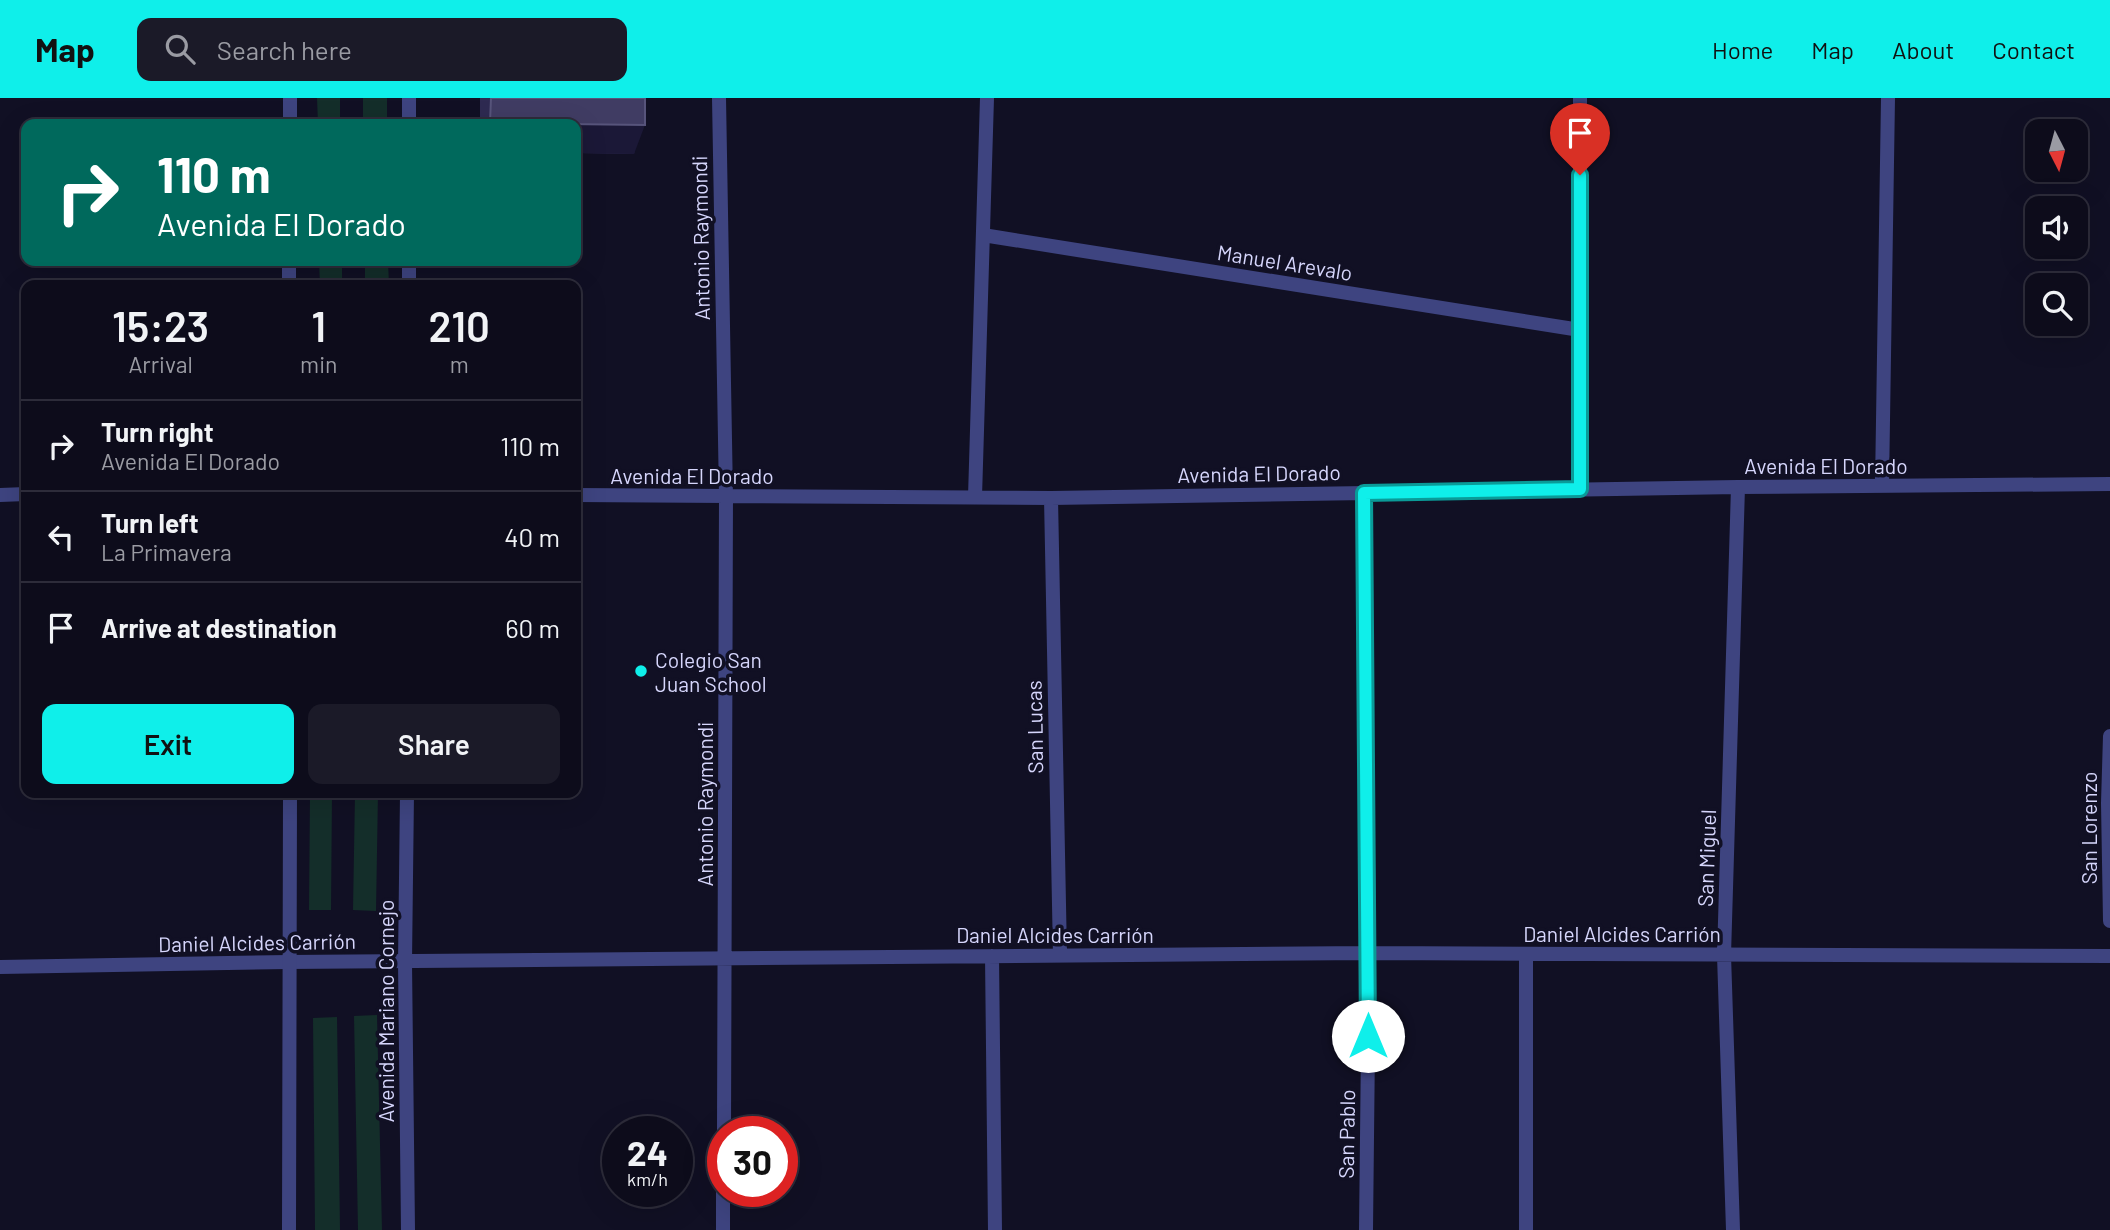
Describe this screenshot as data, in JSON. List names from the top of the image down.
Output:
{
  "streets": {
    "street": [
      "Antonio Raymondi",
      "Manuel Arevalo",
      "Avenida El Dorado",
      "San Lucas",
      "San Lorenzo",
      "San Miguel",
      "Daniel Alcides Carrión",
      "Avenida Mariano Cornejo",
      "San Pablo"
    ]
  },
  "crossings": [
    ["Antonio Raymondi", "Avenida El Dorado"],
    ["Antonio Raymondi", "Daniel Alcides Carrión"],
    ["Avenida El Dorado", "San Lucas"],
    ["Avenida El Dorado", "San Miguel"],
    ["Avenida El Dorado", "San Pablo"],
    ["San Lucas", "Daniel Alcides Carrión"],
    ["San Miguel", "Daniel Alcides Carrión"],
    ["Daniel Alcides Carrión", "Avenida Mariano Cornejo"],
    ["Daniel Alcides Carrión", "San Pablo"]
  ],
  "places": ["Colegio San Juan School"],
  "north": "bottom",
  "page": {
    "header": "Map",
    "search": "Search here",
    "nav": [
      "Home",
      "Map",
      "About",
      "Contact"
    ],
    "turn": ["110 m", "Avenida El Dorado"],
    "eta": [
      "15:23",
      "Arrival",
      "1",
      "min",
      "210",
      "m"
    ],
    "list": [
      {
        "name": "Turn right",
        "note": "Avenida El Dorado",
        "value": "110 m"
      },
      {
        "name": "Turn left",
        "note": "La Primavera",
        "value": "40 m"
      },
      {
        "name": "Arrive at destination",
        "value": "60 m"
      }
    ],
    "buttons": ["Exit", "Share"],
    "speed": "24 km/h",
    "limit": "30"
  }
}
